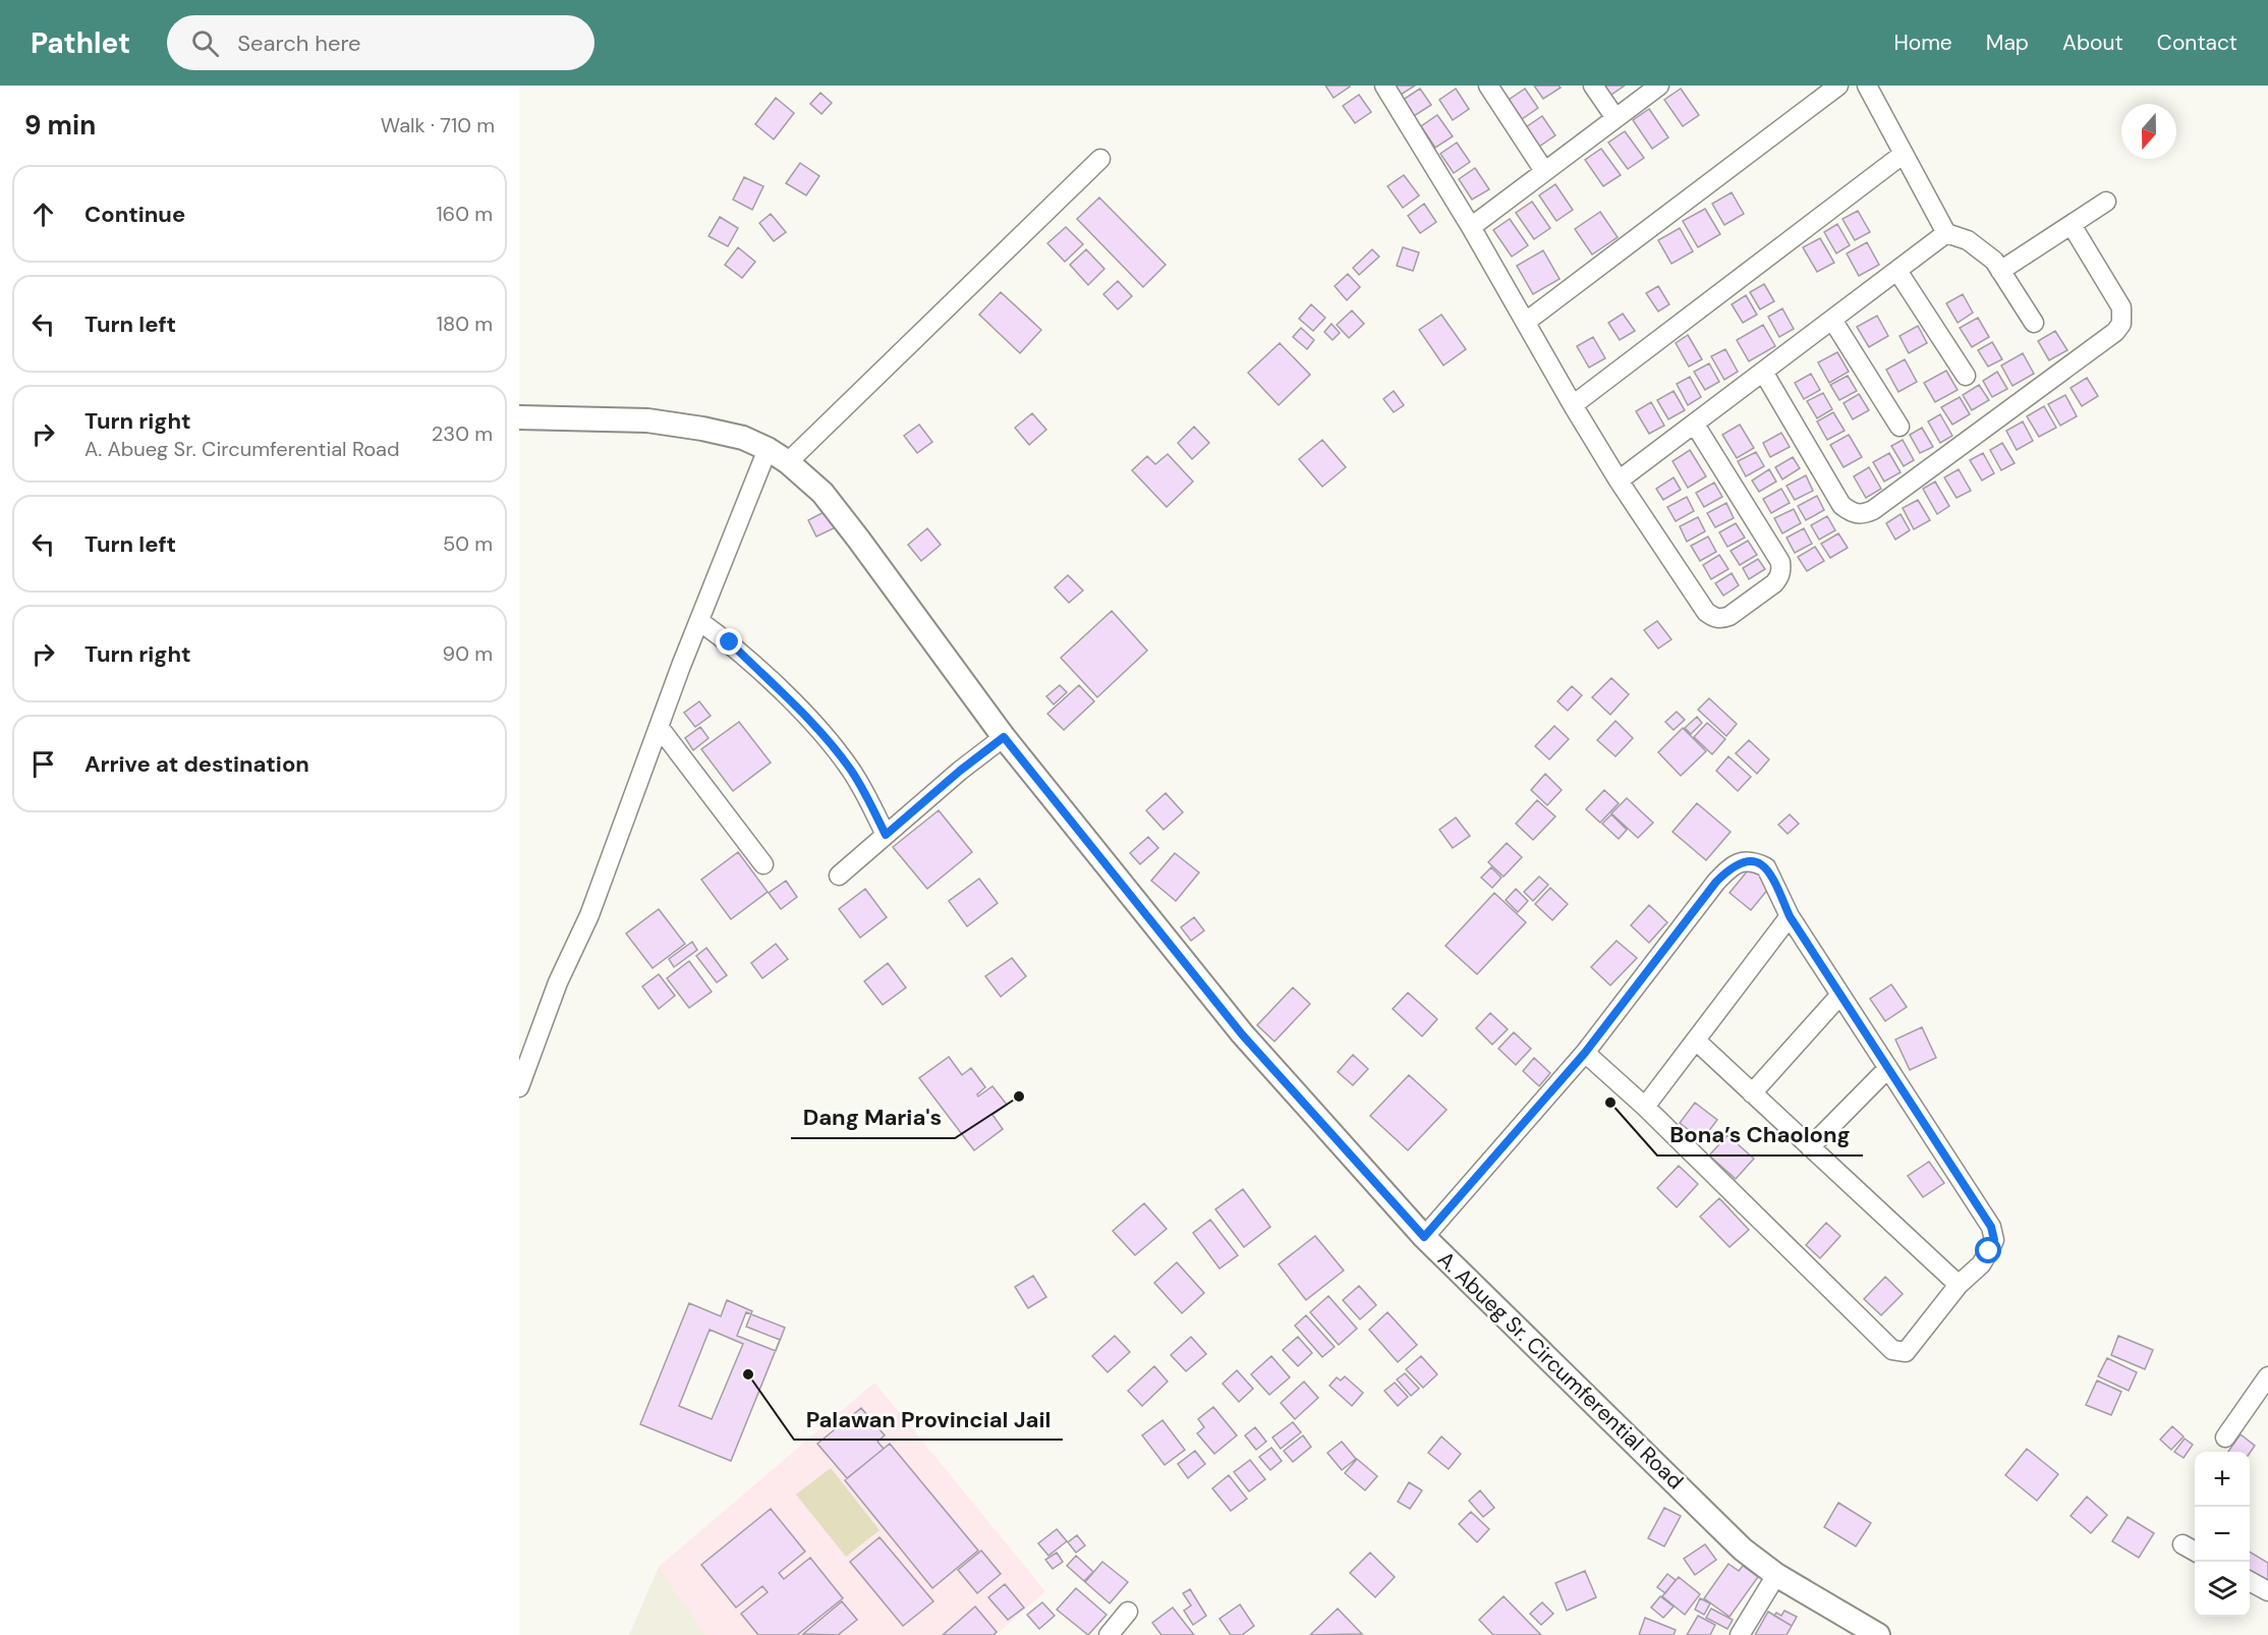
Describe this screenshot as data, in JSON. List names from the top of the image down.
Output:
{
  "streets": {
    "street": ["A. Abueg Sr. Circumferential Road"]
  },
  "places": ["Dang Maria's", "Bona’s Chaolong", "Palawan Provincial Jail"],
  "north": "bottom",
  "page": {
    "header": "Pathlet",
    "search": "Search here",
    "nav": [
      "Home",
      "Map",
      "About",
      "Contact"
    ],
    "heading": ["9 min", "Walk · 710 m"],
    "list": [
      ["Continue", "160 m"],
      ["Turn left", "180 m"],
      ["Turn right", "A. Abueg Sr. Circumferential Road", "230 m"],
      ["Turn left", "50 m"],
      ["Turn right", "90 m"],
      "Arrive at destination"
    ],
    "map_buttons": ["+", "−"]
  }
}
